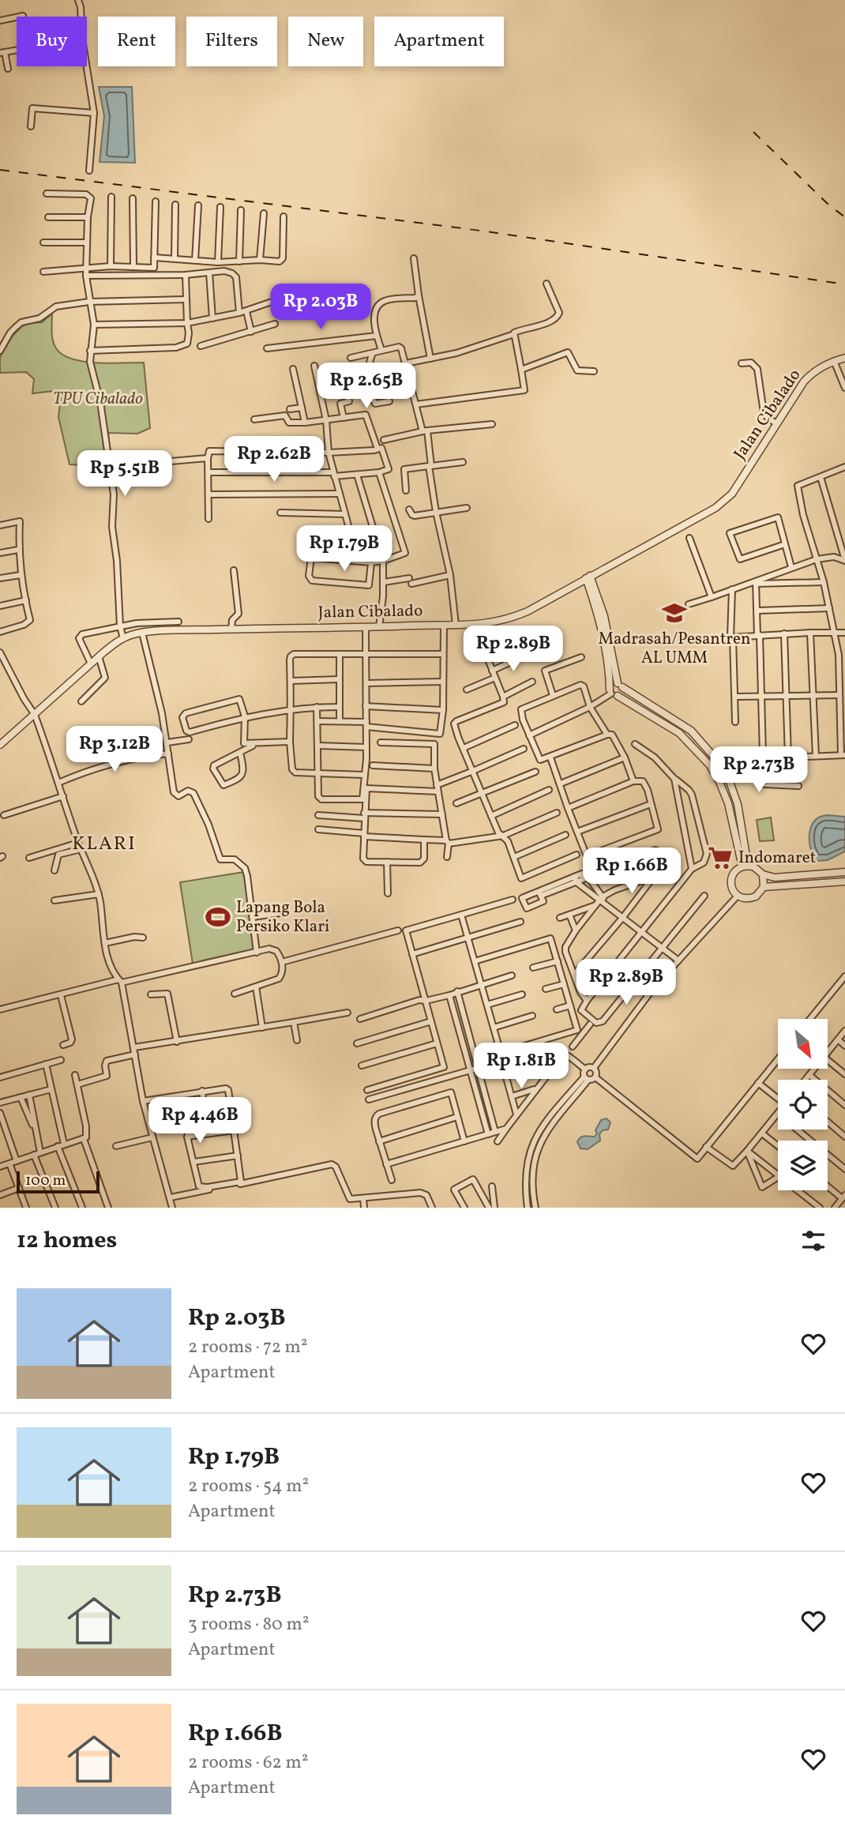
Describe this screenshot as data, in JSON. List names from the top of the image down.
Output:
{
  "streets": {
    "street": ["Jalan Cibalado"]
  },
  "districts": ["KLARI"],
  "parks": ["TPU Cibalado"],
  "places": {
    "school or university": ["Madrasah/Pesantren AL UMM"],
    "supermarket": ["Indomaret"],
    "sports": ["Lapang Bola Persiko Klari"]
  },
  "scale_bar": "100 m",
  "north": "bottom right",
  "page": {
    "chip": [
      "Buy",
      "Rent",
      "Filters",
      "New",
      "Apartment"
    ],
    "price": [
      "Rp 2.03B",
      "Rp 2.65B",
      "Rp 2.62B",
      "Rp 5.51B",
      "Rp 1.79B",
      "Rp 2.89B",
      "Rp 3.12B",
      "Rp 2.73B",
      "Rp 1.66B",
      "Rp 2.89B",
      "Rp 1.81B",
      "Rp 4.46B"
    ],
    "scale": "100 m",
    "heading": "12 homes",
    "list": [
      {
        "name": "Rp 2.03B",
        "note": "2 rooms · 72 m² · Apartment"
      },
      {
        "name": "Rp 1.79B",
        "note": "2 rooms · 54 m² · Apartment"
      },
      {
        "name": "Rp 2.73B",
        "note": "3 rooms · 80 m² · Apartment"
      },
      {
        "name": "Rp 1.66B",
        "note": "2 rooms · 62 m² · Apartment"
      }
    ]
  }
}
